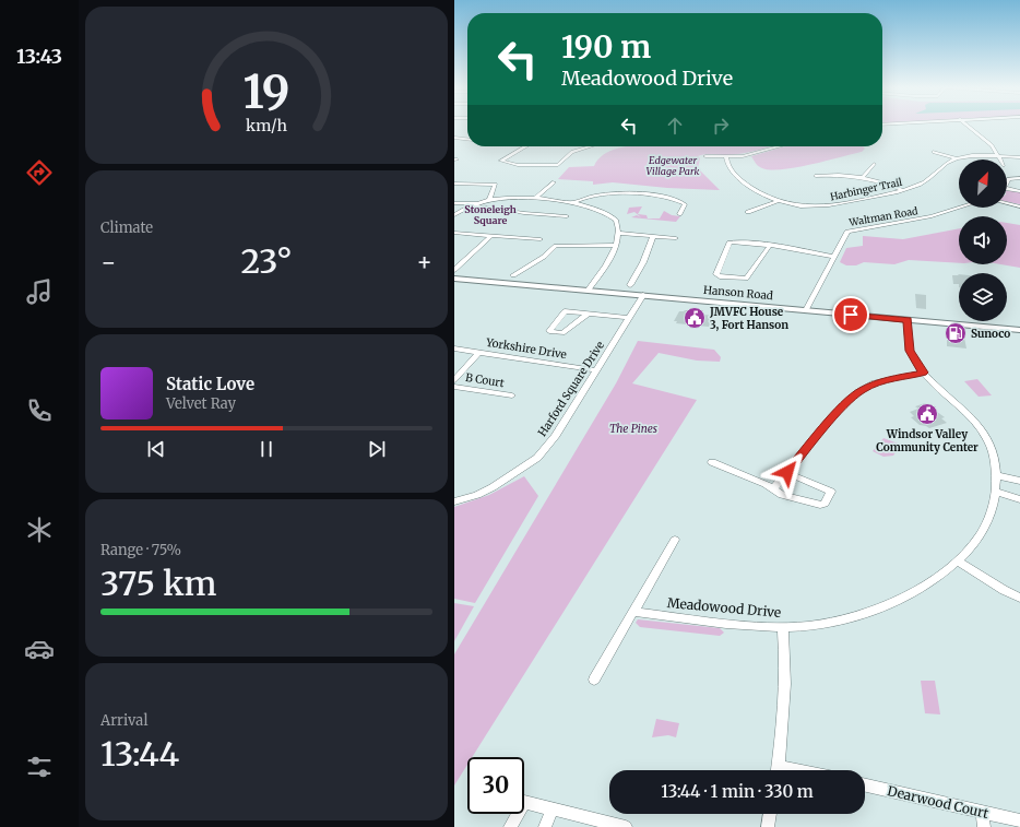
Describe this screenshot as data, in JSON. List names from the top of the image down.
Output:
{
  "streets": {
    "street": [
      "Harbinger Trail",
      "Waltman Road",
      "Hanson Road",
      "Yorkshire Drive",
      "B Court",
      "Harford Square Drive",
      "Meadowood Drive",
      "Dearwood Court"
    ]
  },
  "crossings": [
    ["Waltman Road", "Hanson Road"],
    ["Hanson Road", "Harford Square Drive"],
    ["Hanson Road", "Meadowood Drive"],
    ["Yorkshire Drive", "B Court"],
    ["Yorkshire Drive", "Harford Square Drive"]
  ],
  "districts": ["Stoneleigh Square"],
  "parks": ["Edgewater Village Park", "The Pines"],
  "places": {
    "public building": ["JMVFC House 3, Fort Hanson", "Windsor Valley Community Center"],
    "fuel station": ["Sunoco"]
  },
  "north": "top right",
  "page": {
    "tabs": "13:43",
    "turn": ["190 m", "Meadowood Drive"],
    "tile": [
      "Climate",
      ["Range · 75%", "375 km"],
      ["Arrival", "13:44"]
    ],
    "heat": ["−", "23°", "+"],
    "song": ["Static Love", "Velvet Ray"],
    "limit": "30",
    "trip": "13:44 · 1 min · 330 m",
    "gauge": ["19", "km/h"]
  }
}
